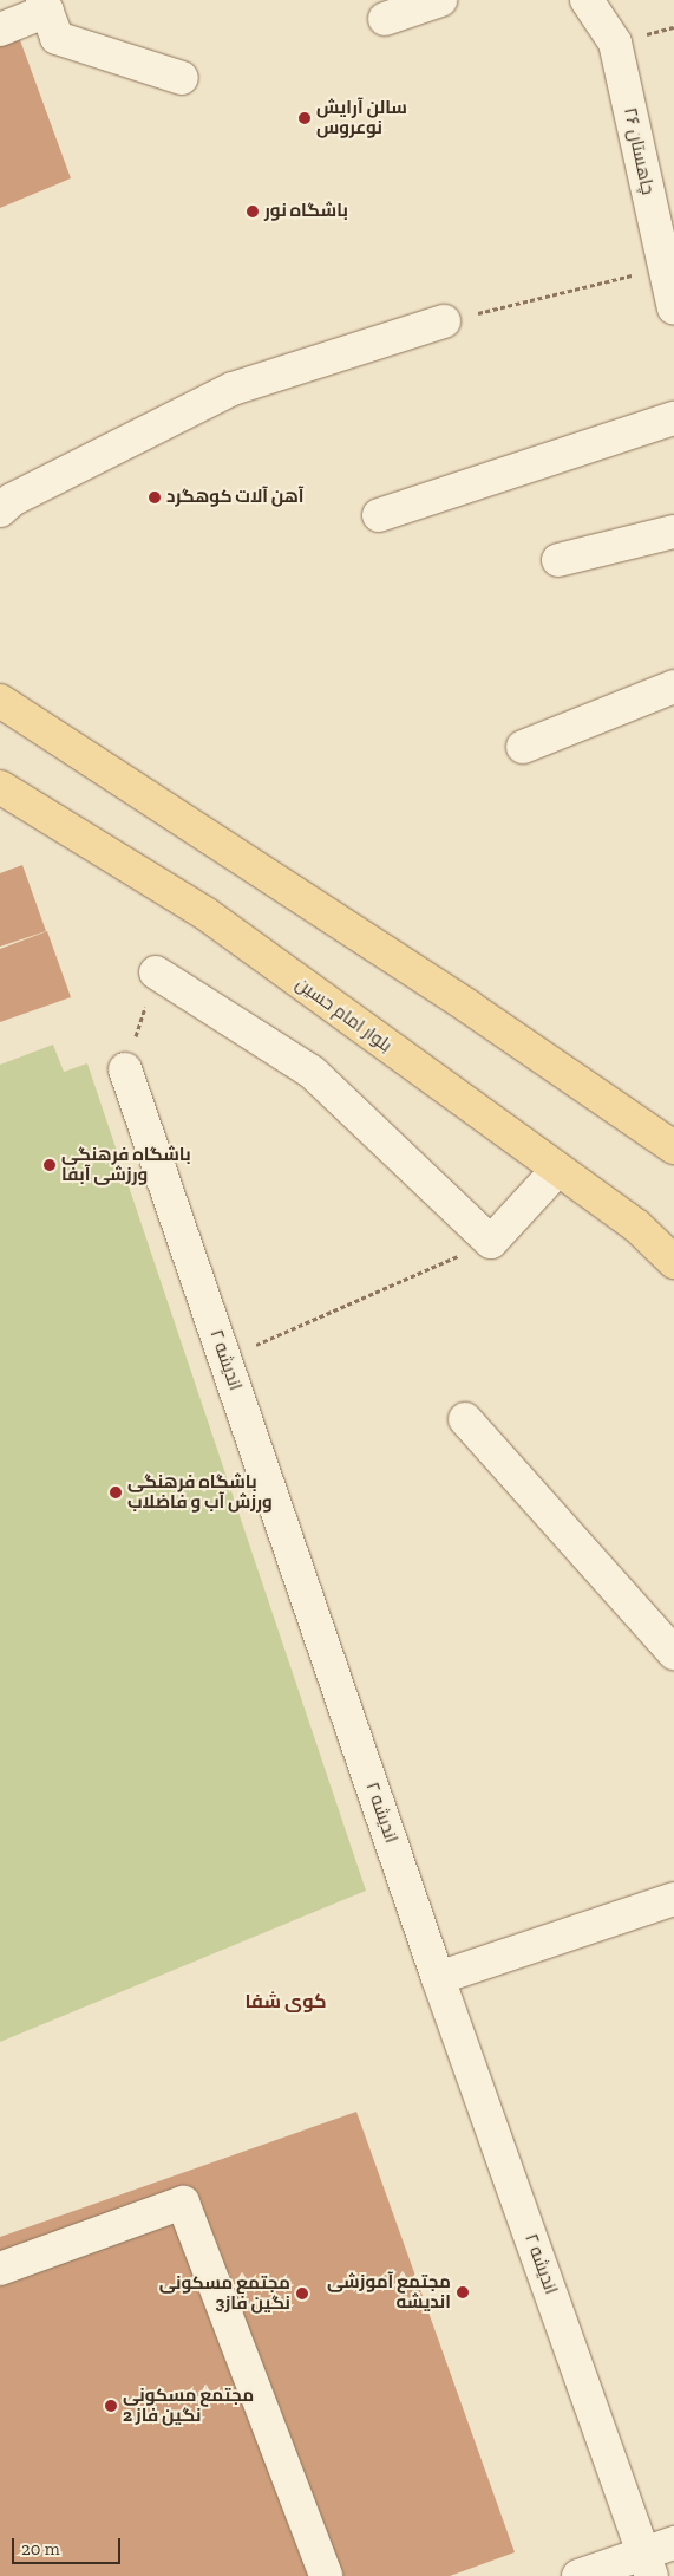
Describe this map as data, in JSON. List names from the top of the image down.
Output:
{
  "streets": {
    "main road": ["بلوار امام حسین"],
    "street": ["چاهستان ۲۶", "اندیشه ۲"]
  },
  "districts": ["کوی شفا"],
  "places": [
    "سالن آرایش نوعروس",
    "باشگاه نور",
    "آهن آلات کوهگرد",
    "باشگاه فرهنگی ورزشی آبفا",
    "باشگاه فرهنگی ورزش آب و فاضلاب",
    "مجتمع آموزشی اندیشه",
    "مجتمع مسکونی نگین فاز3",
    "مجتمع مسکونی نگین فاز 2"
  ],
  "scale_bar": "20 m"
}
